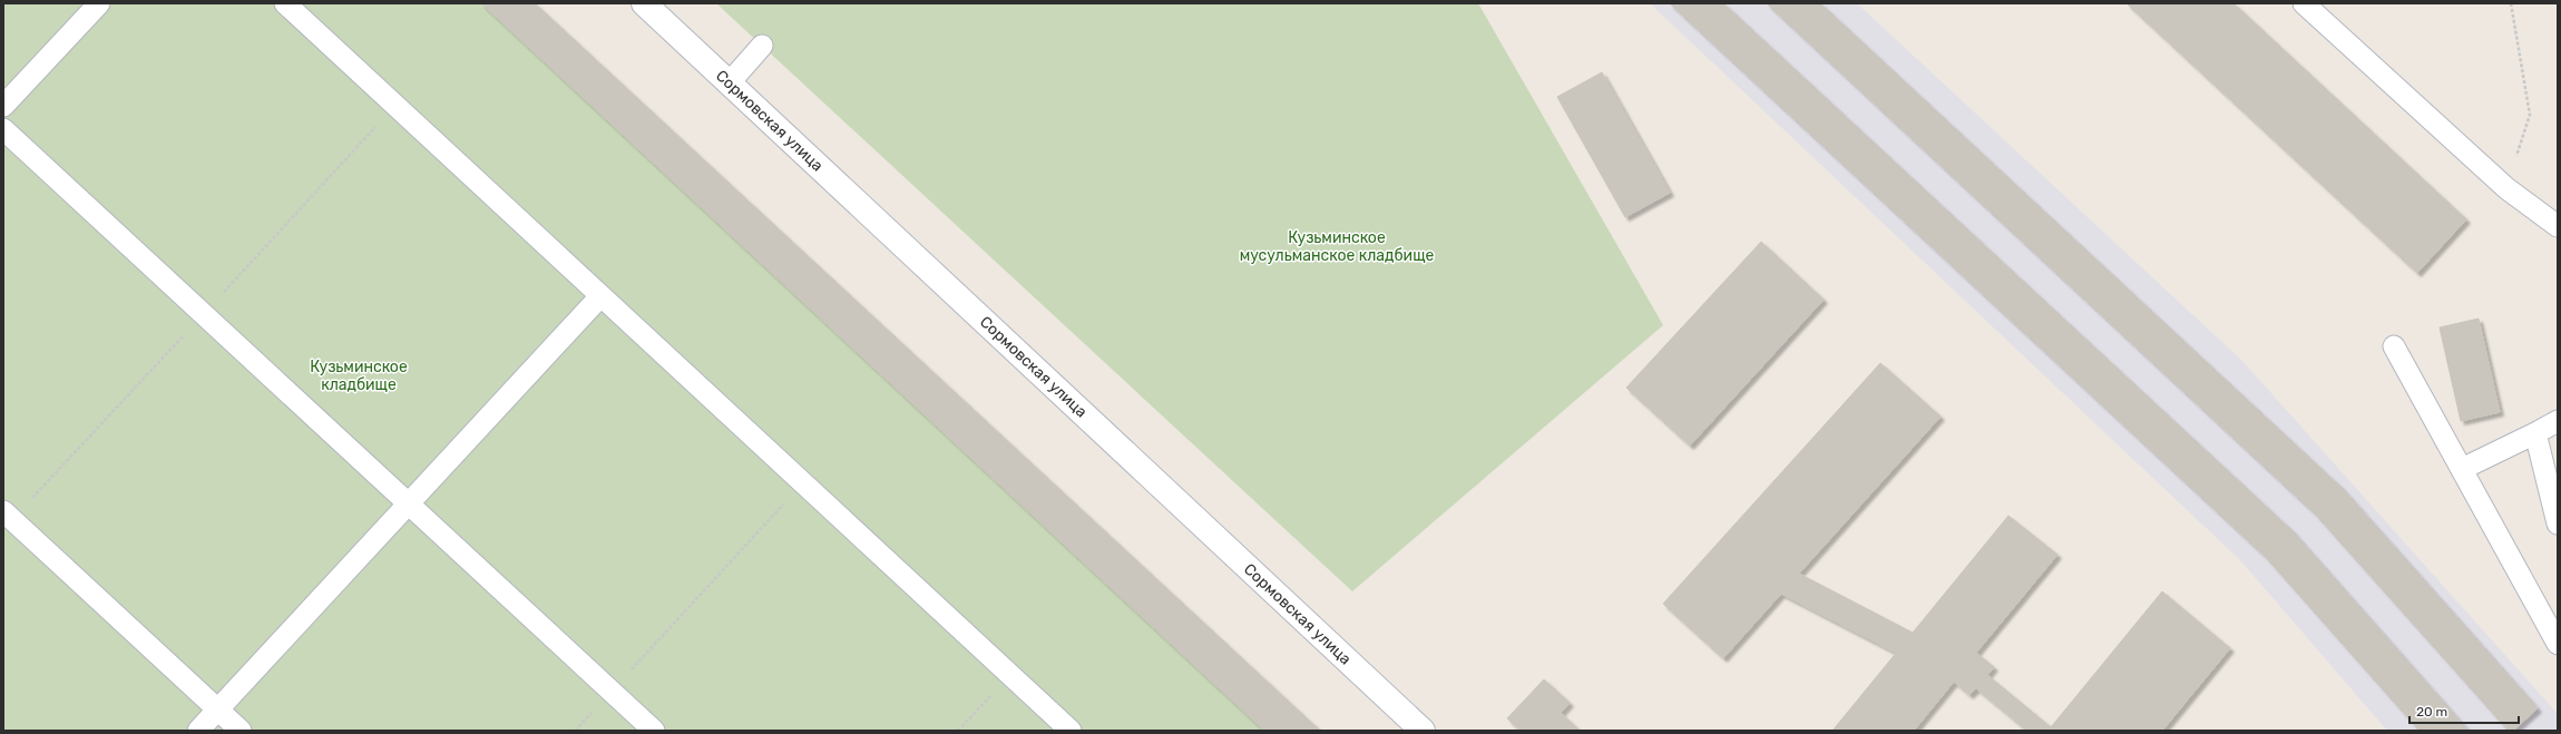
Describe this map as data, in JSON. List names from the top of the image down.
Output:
{
  "streets": {
    "street": ["Сормовская улица"]
  },
  "parks": ["Кузьминское мусульманское кладбище", "Кузьминское кладбище"],
  "scale_bar": "20 m"
}
